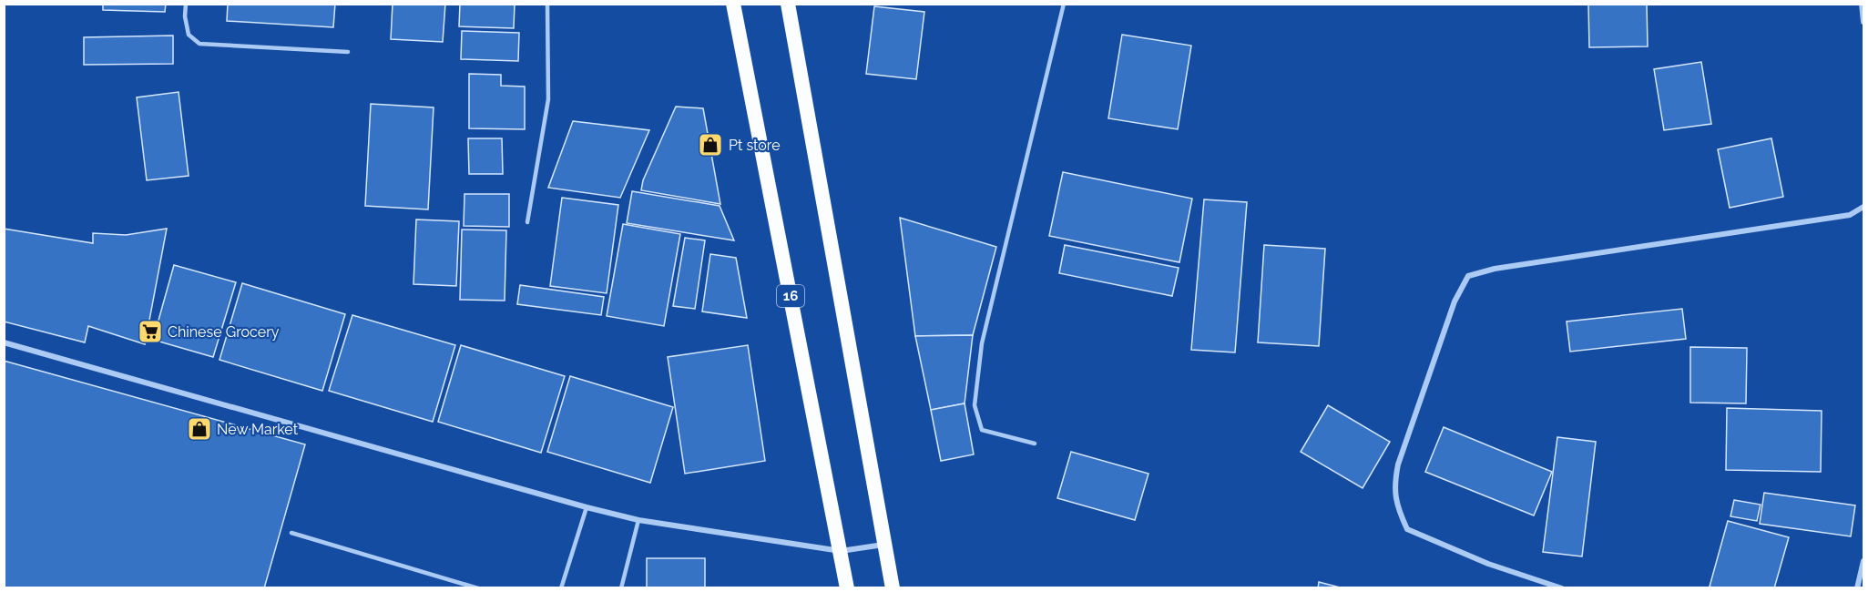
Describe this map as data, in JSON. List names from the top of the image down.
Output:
{
  "streets": {
    "highway": ["16"]
  },
  "places": {
    "shop": ["Pt store", "New Market"],
    "supermarket": ["Chinese Grocery"]
  }
}
